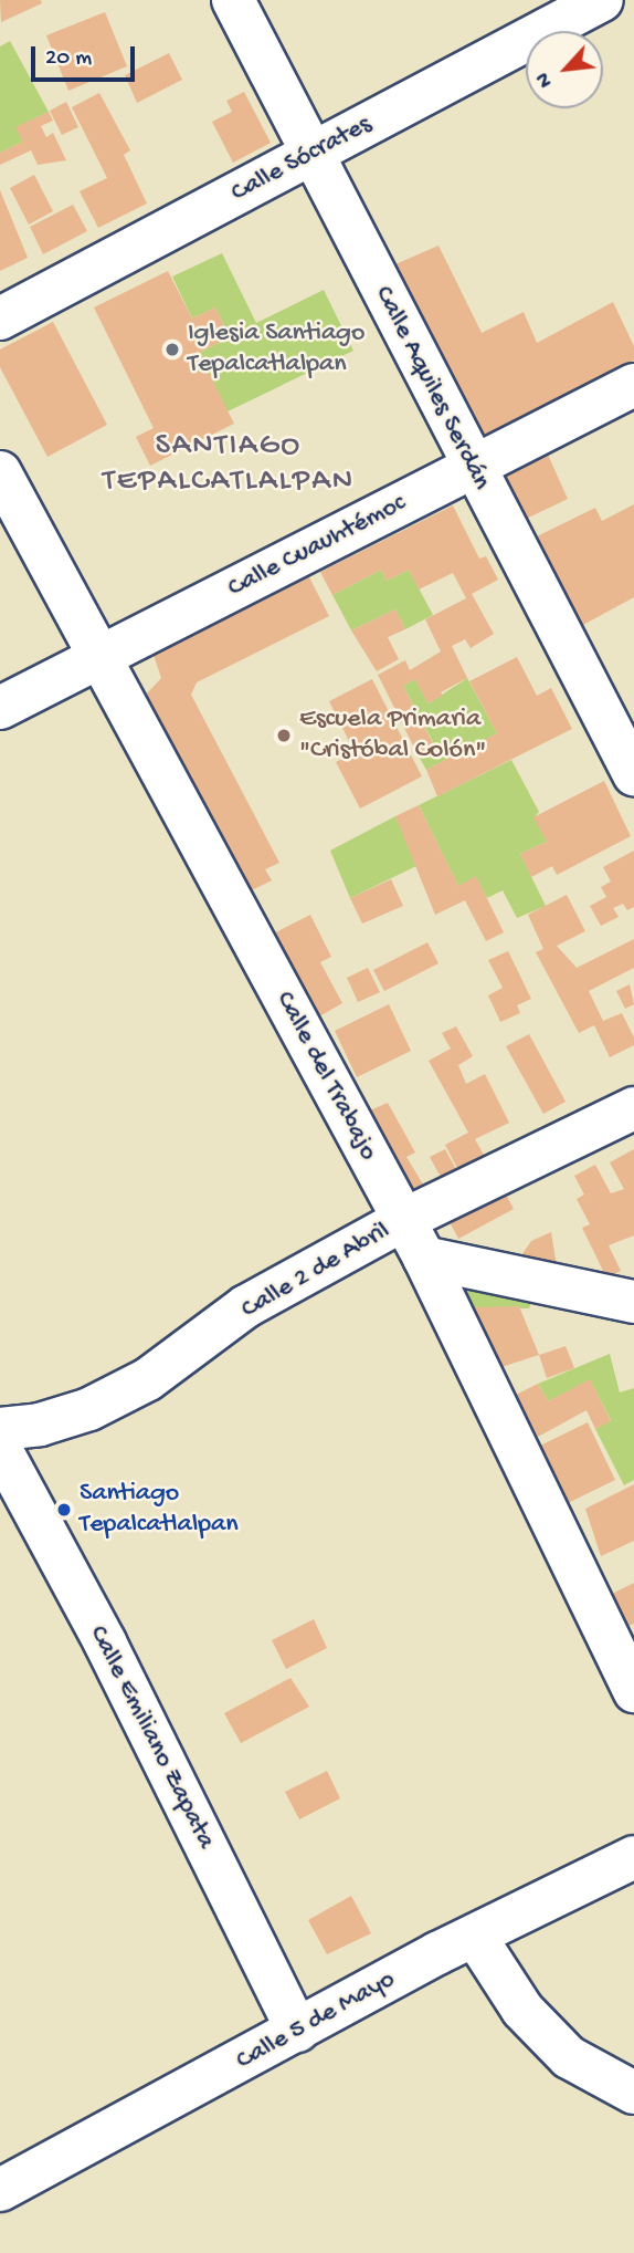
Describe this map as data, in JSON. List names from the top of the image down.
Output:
{
  "streets": {
    "street": [
      "Calle Sócrates",
      "Calle Aquiles Serdán",
      "Calle Cuauhtémoc",
      "Calle del Trabajo",
      "Calle 2 de Abril",
      "Calle Emiliano Zapata",
      "Calle 5 de Mayo"
    ]
  },
  "crossings": [
    ["Calle Sócrates", "Calle Aquiles Serdán"],
    ["Calle Aquiles Serdán", "Calle Cuauhtémoc"],
    ["Calle Cuauhtémoc", "Calle del Trabajo"],
    ["Calle del Trabajo", "Calle 2 de Abril"],
    ["Calle Emiliano Zapata", "Calle 5 de Mayo"]
  ],
  "districts": ["SANTIAGO TEPALCATLALPAN"],
  "places": ["Iglesia Santiago Tepalcatlalpan", "Escuela Primaria \"Cristóbal Colón\"", "Santiago Tepalcatlalpan"],
  "scale_bar": "20 m",
  "north": "bottom left"
}
